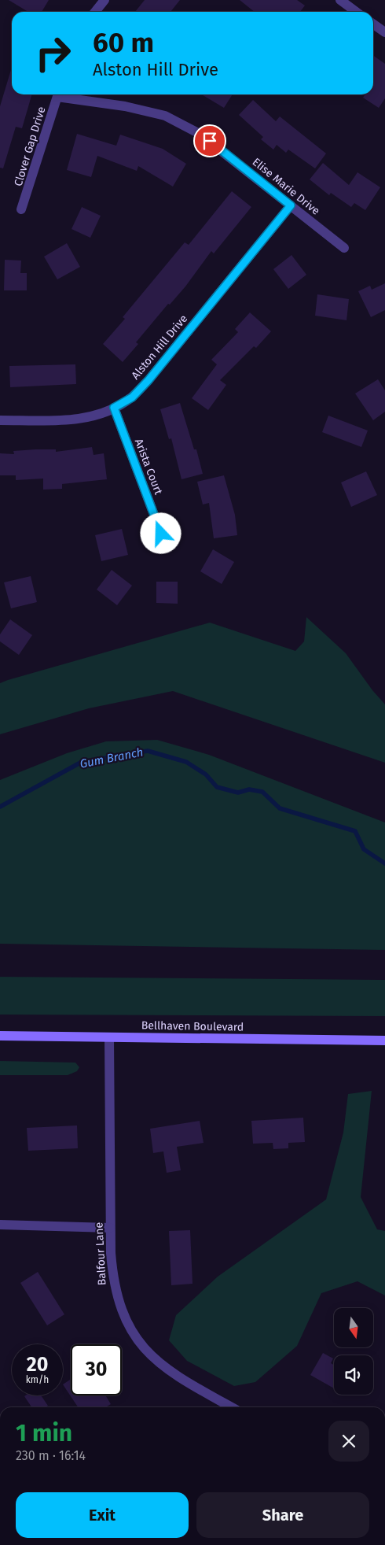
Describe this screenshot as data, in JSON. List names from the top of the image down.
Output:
{
  "streets": {
    "main road": ["Bellhaven Boulevard"],
    "street": [
      "Clover Gap Drive",
      "Elise Marie Drive",
      "Alston Hill Drive",
      "Arista Court",
      "Balfour Lane"
    ]
  },
  "crossings": [
    ["Elise Marie Drive", "Alston Hill Drive"],
    ["Alston Hill Drive", "Arista Court"],
    ["Bellhaven Boulevard", "Balfour Lane"]
  ],
  "water": ["Gum Branch"],
  "north": "bottom",
  "page": {
    "turn": ["60 m", "Alston Hill Drive"],
    "speed": "20 km/h",
    "limit": "30",
    "heading": ["1 min", "230 m · 16:14"],
    "buttons": ["Exit", "Share"]
  }
}
